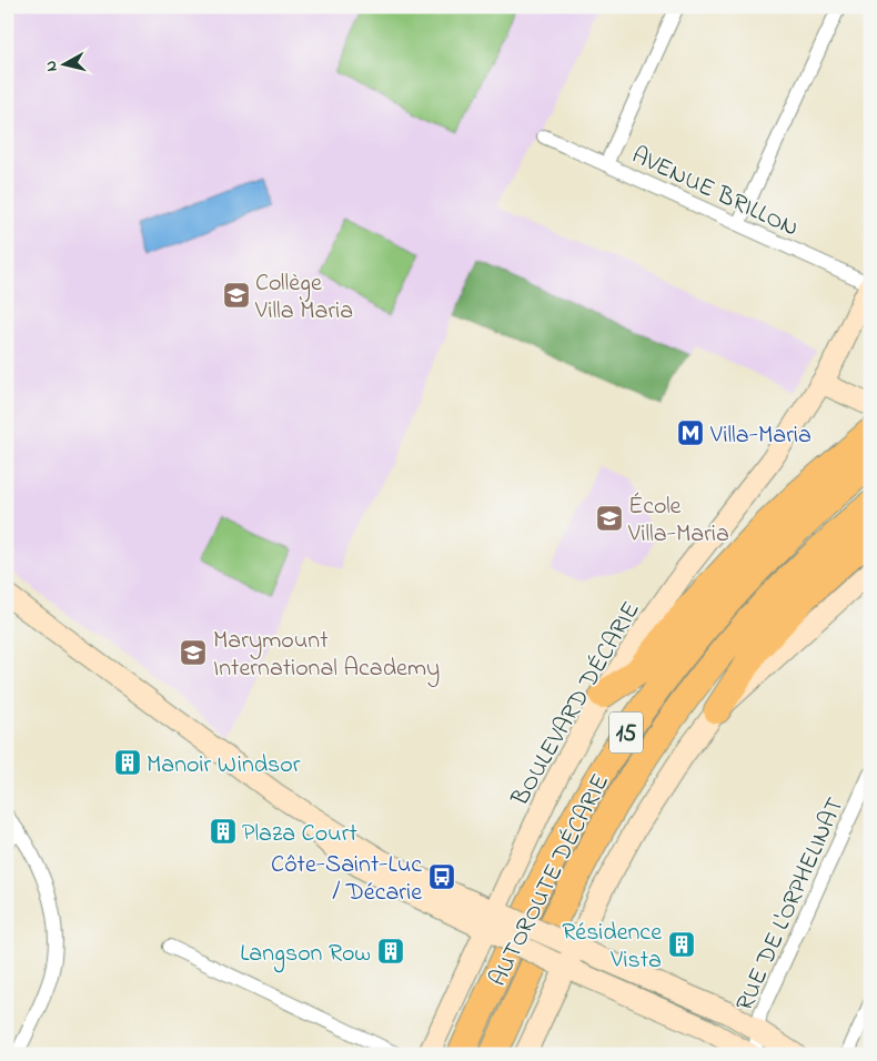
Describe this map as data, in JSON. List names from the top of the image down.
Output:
{
  "streets": {
    "highway": ["15", "AUTOROUTE DÉCARIE"],
    "main road": ["BOULEVARD DÉCARIE"],
    "street": ["AVENUE BRILLON", "RUE DE L'ORPHELINAT"]
  },
  "crossings": [
    ["AVENUE BRILLON", "BOULEVARD DÉCARIE"]
  ],
  "places": {
    "school or university": ["Collège Villa Maria", "École Villa-Maria", "Marymount International Academy"],
    "metro station": ["Villa-Maria"],
    "building": [
      "Manoir Windsor",
      "Plaza Court",
      "Résidence Vista",
      "Langson Row"
    ],
    "bus stop": ["Côte-Saint-Luc / Décarie"]
  },
  "north": "left"
}
